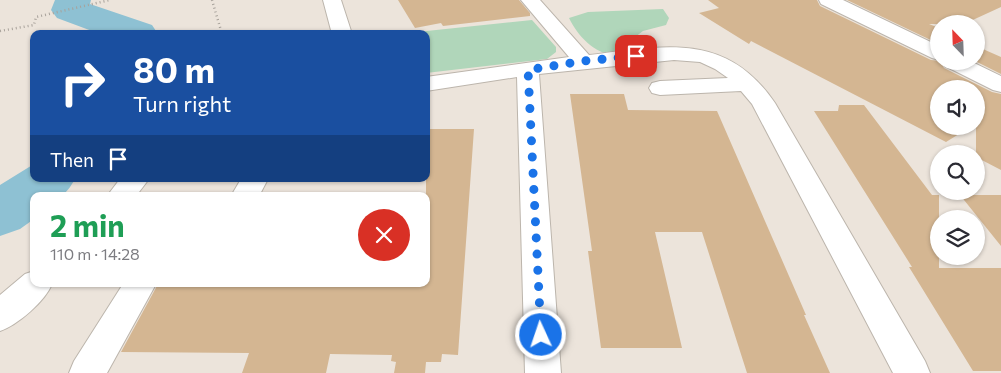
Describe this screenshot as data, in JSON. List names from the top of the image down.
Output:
{
  "north": "top left",
  "page": {
    "turn": ["80 m", "Turn right"],
    "then": "Then",
    "heading": ["2 min", "110 m · 14:28"]
  }
}
